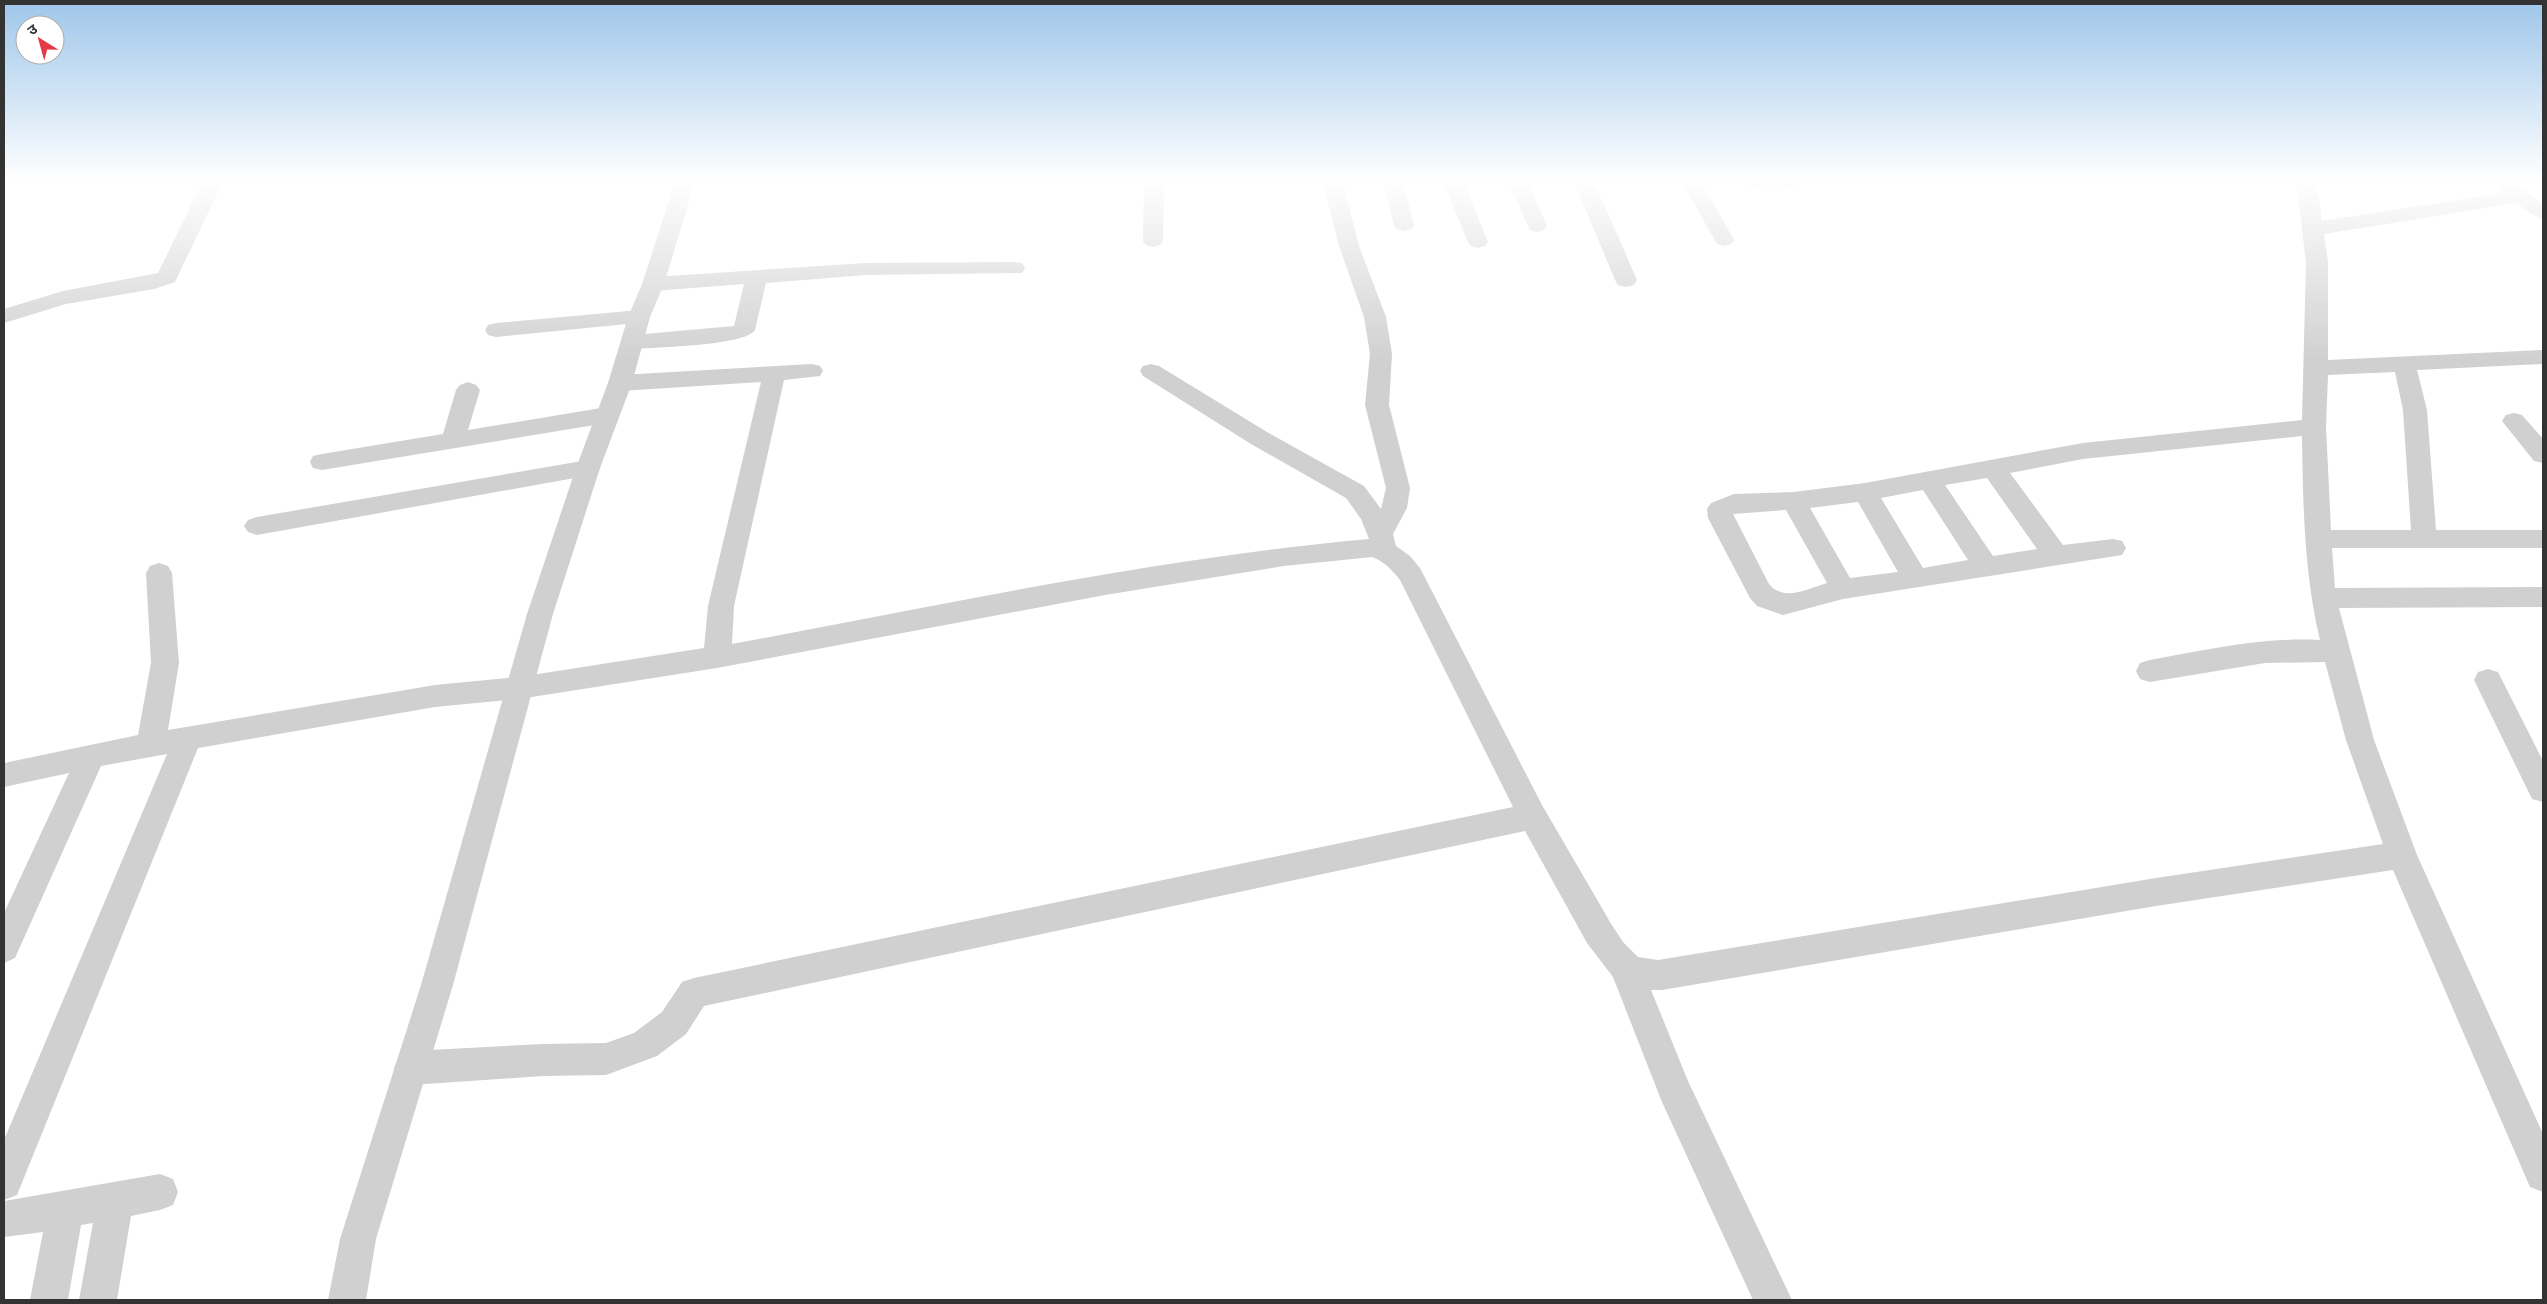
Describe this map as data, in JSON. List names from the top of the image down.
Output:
{
  "north": "top left"
}
